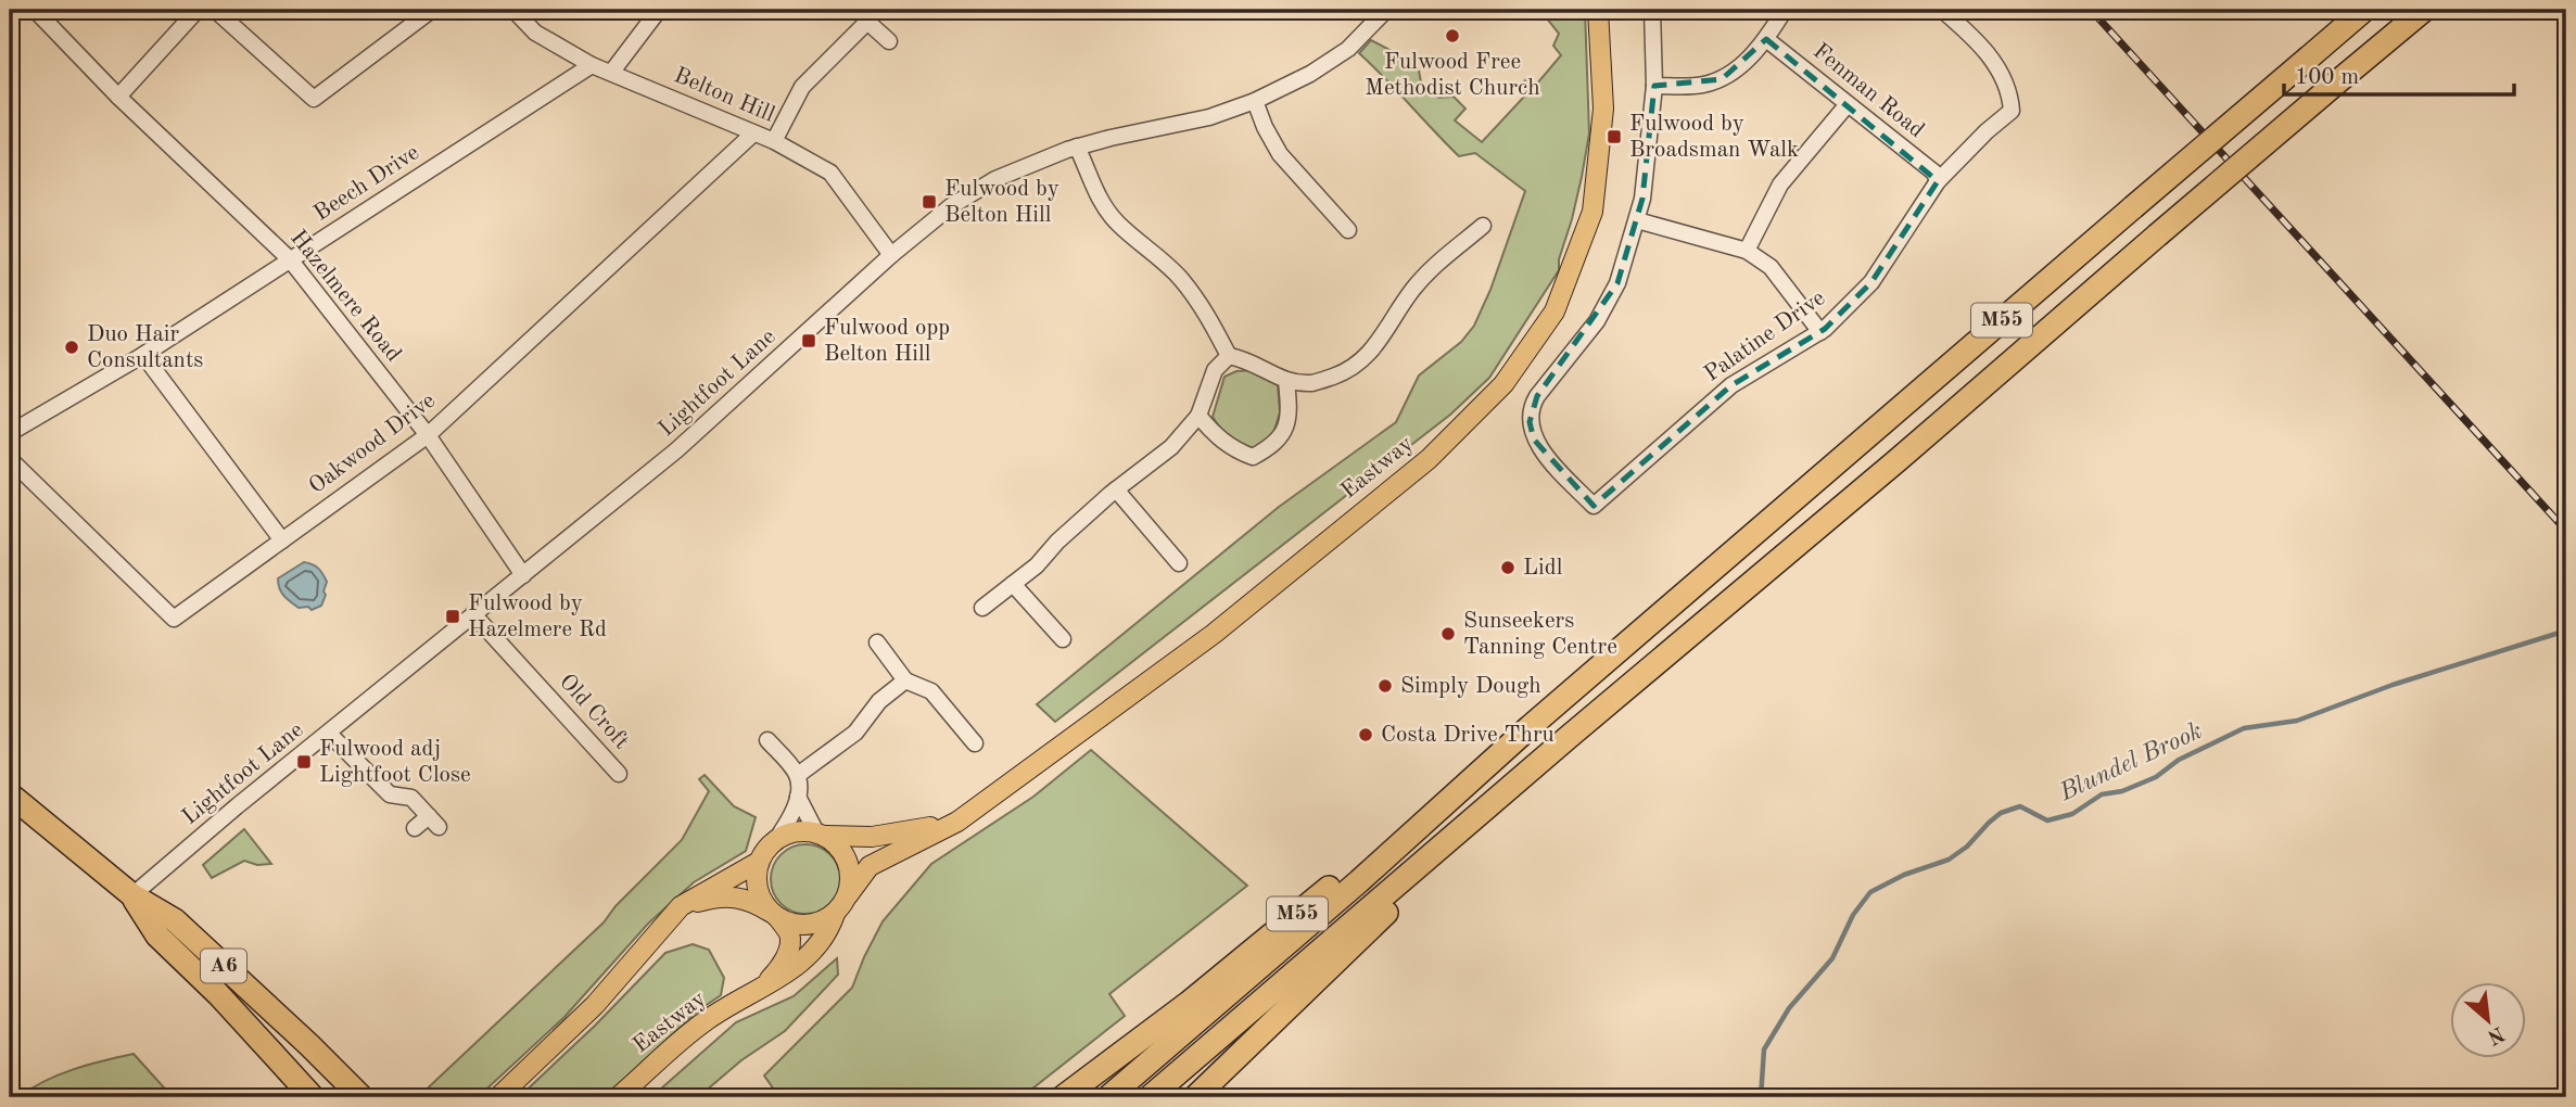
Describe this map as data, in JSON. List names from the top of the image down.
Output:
{
  "streets": {
    "highway": ["M55", "A6"],
    "main road": ["Eastway"],
    "street": [
      "Fenman Road",
      "Belton Hill",
      "Beech Drive",
      "Hazelmere Road",
      "Palatine Drive",
      "Lightfoot Lane",
      "Oakwood Drive",
      "Old Croft"
    ]
  },
  "crossings": [
    ["Fenman Road", "Palatine Drive"],
    ["Belton Hill", "Beech Drive"],
    ["Belton Hill", "Lightfoot Lane"],
    ["Belton Hill", "Oakwood Drive"],
    ["Beech Drive", "Hazelmere Road"],
    ["Hazelmere Road", "Lightfoot Lane"],
    ["Hazelmere Road", "Oakwood Drive"],
    ["Lightfoot Lane", "Old Croft"],
    ["Lightfoot Lane", "A6"]
  ],
  "water": ["Blundel Brook"],
  "places": {
    "other": [
      "Fulwood Free Methodist Church",
      "Duo Hair Consultants",
      "Lidl",
      "Sunseekers Tanning Centre",
      "Simply Dough",
      "Costa Drive Thru"
    ],
    "transit": [
      "Fulwood by Broadsman Walk",
      "Fulwood by Belton Hill",
      "Fulwood opp Belton Hill",
      "Fulwood by Hazelmere Rd",
      "Fulwood adj Lightfoot Close"
    ]
  },
  "scale_bar": "100 m",
  "north": "bottom right"
}
